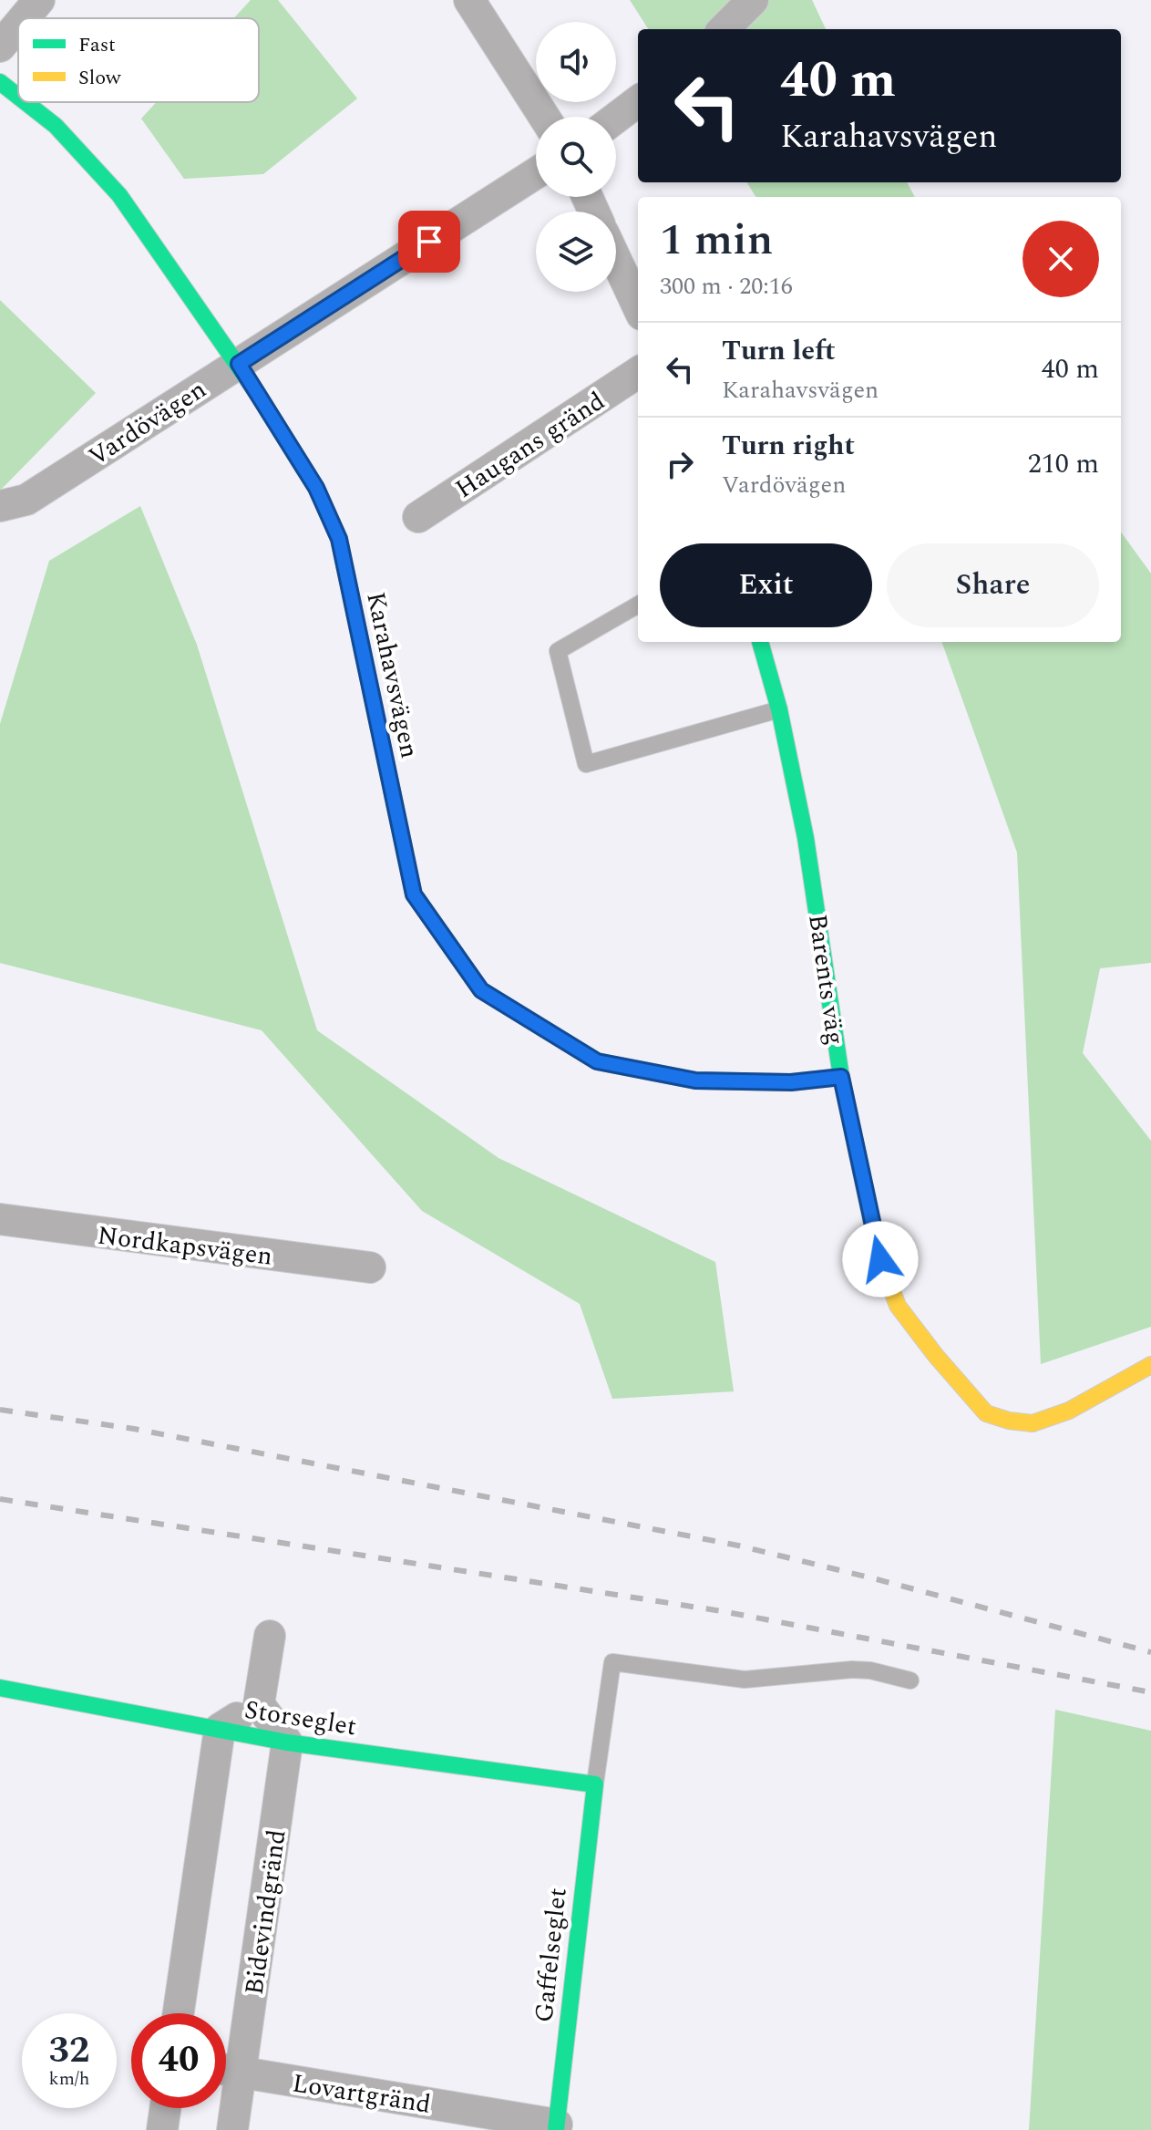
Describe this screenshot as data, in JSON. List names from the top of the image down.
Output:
{
  "streets": {
    "street": [
      "Vardövägen",
      "Haugans gränd",
      "Karahavsvägen",
      "Barents väg",
      "Nordkapsvägen",
      "Storseglet",
      "Bidevindgränd",
      "Gaffelseglet",
      "Lovartgränd"
    ]
  },
  "crossings": [
    ["Vardövägen", "Karahavsvägen"],
    ["Karahavsvägen", "Barents väg"],
    ["Storseglet", "Bidevindgränd"],
    ["Storseglet", "Gaffelseglet"],
    ["Bidevindgränd", "Lovartgränd"],
    ["Gaffelseglet", "Lovartgränd"]
  ],
  "legend": ["Fast", "Slow"],
  "page": {
    "turn": ["40 m", "Karahavsvägen"],
    "heading": ["1 min", "300 m · 20:16"],
    "list": [
      {
        "name": "Turn left",
        "note": "Karahavsvägen",
        "value": "40 m"
      },
      {
        "name": "Turn right",
        "note": "Vardövägen",
        "value": "210 m"
      }
    ],
    "buttons": ["Exit", "Share"],
    "speed": "32 km/h",
    "limit": "40"
  }
}
